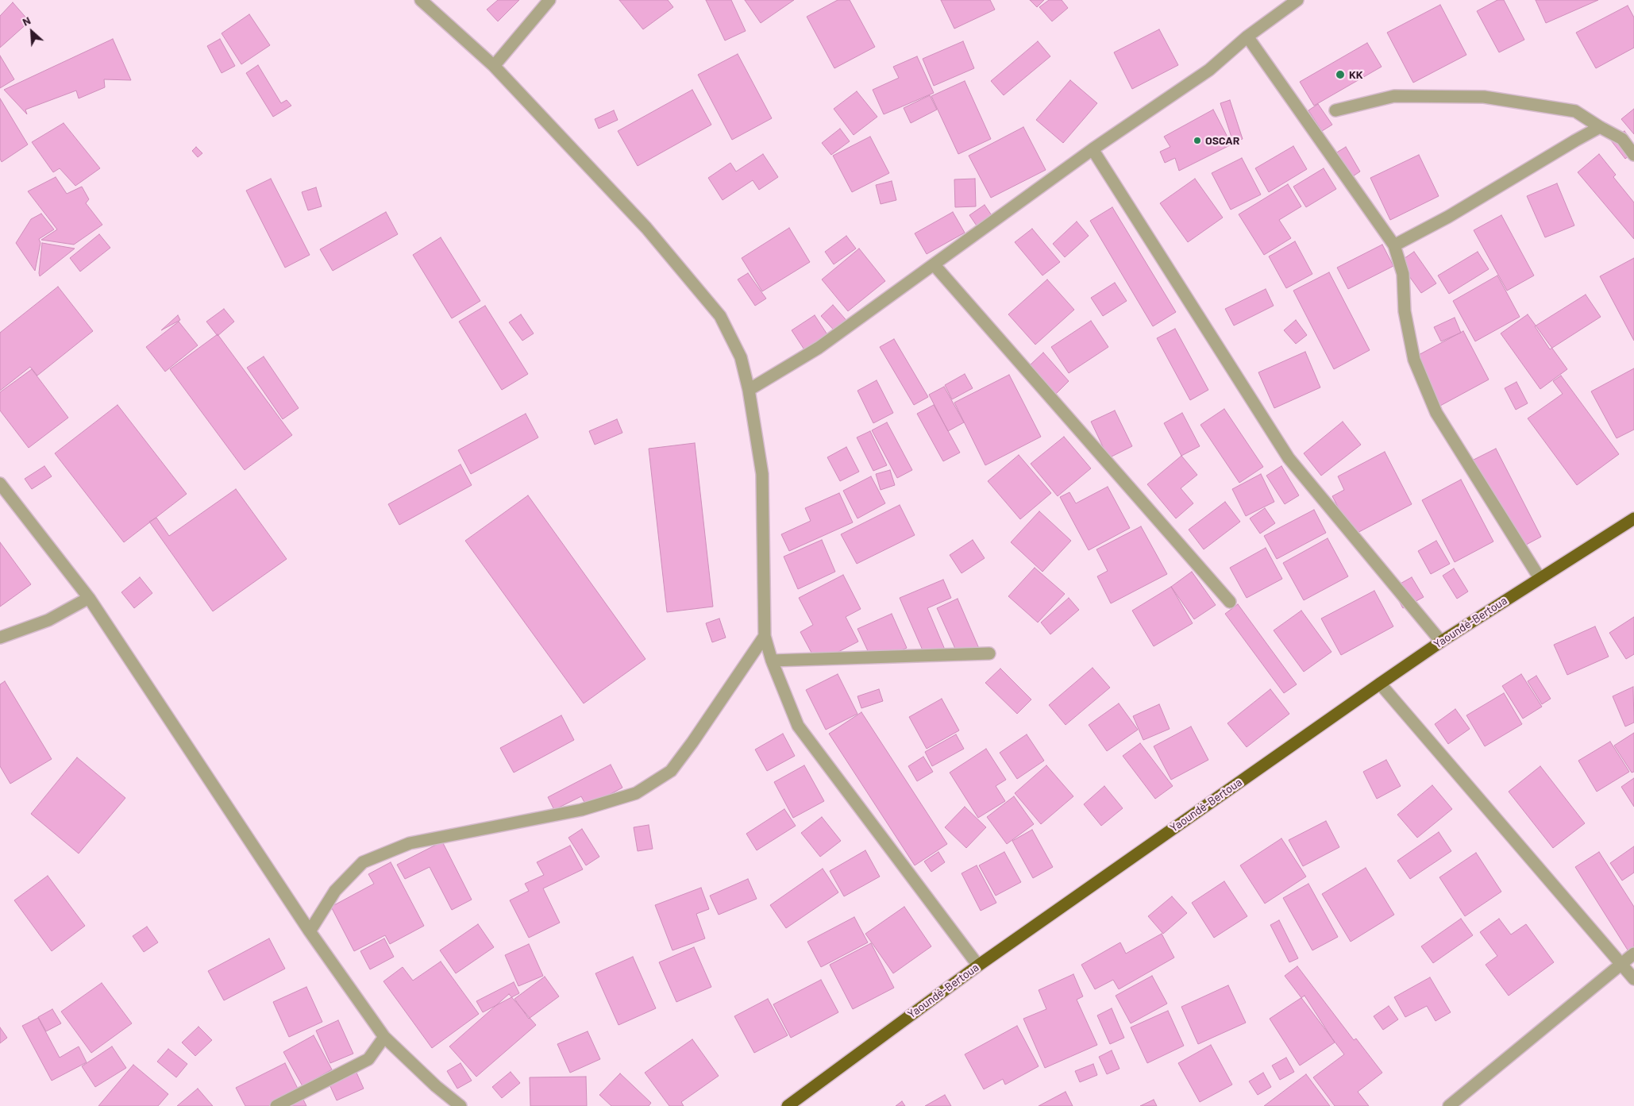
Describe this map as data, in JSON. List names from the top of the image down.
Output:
{
  "streets": {
    "highway": ["Yaoundé-Bertoua"]
  },
  "places": ["KK", "OSCAR"],
  "north": "top left"
}
